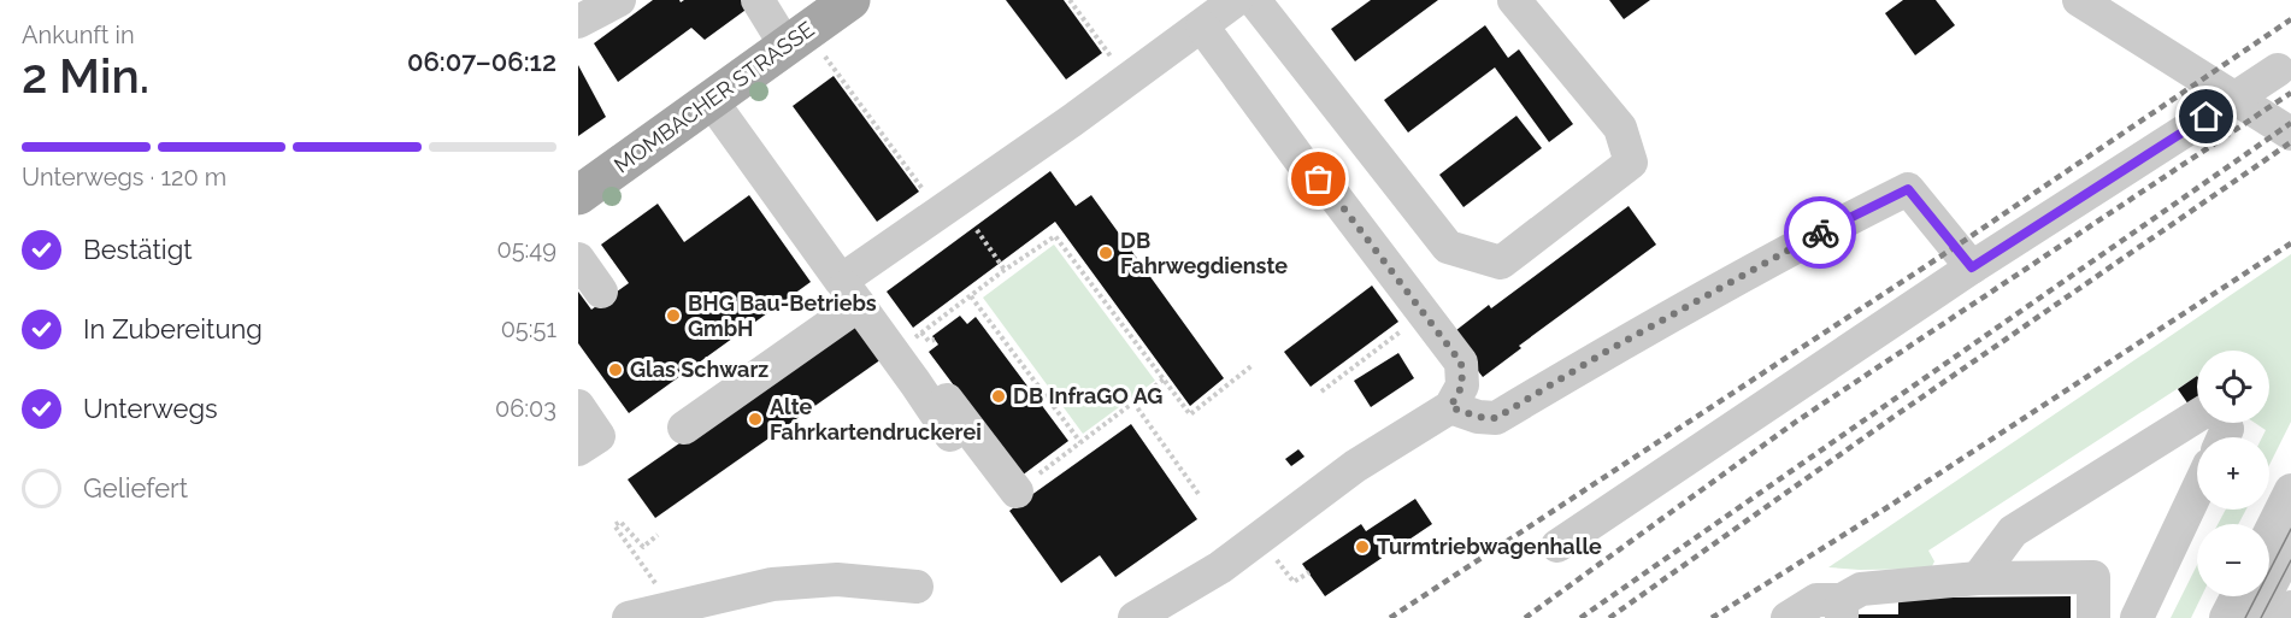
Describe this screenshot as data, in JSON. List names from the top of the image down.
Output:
{
  "streets": {
    "main road": ["MOMBACHER STRASSE"]
  },
  "places": [
    "DB Fahrwegdienste",
    "BHG Bau-Betriebs GmbH",
    "Glas Schwarz",
    "DB InfraGO AG",
    "Alte Fahrkartendruckerei",
    "Turmtriebwagenhalle"
  ],
  "page": {
    "heading": ["2 Min.", "Ankunft in", "06:07–06:12"],
    "bar": "Unterwegs · 120 m",
    "list": [
      ["Bestätigt", "05:49"],
      ["In Zubereitung", "05:51"],
      ["Unterwegs", "06:03"],
      "Geliefert"
    ],
    "map_buttons": ["+", "−"]
  }
}
